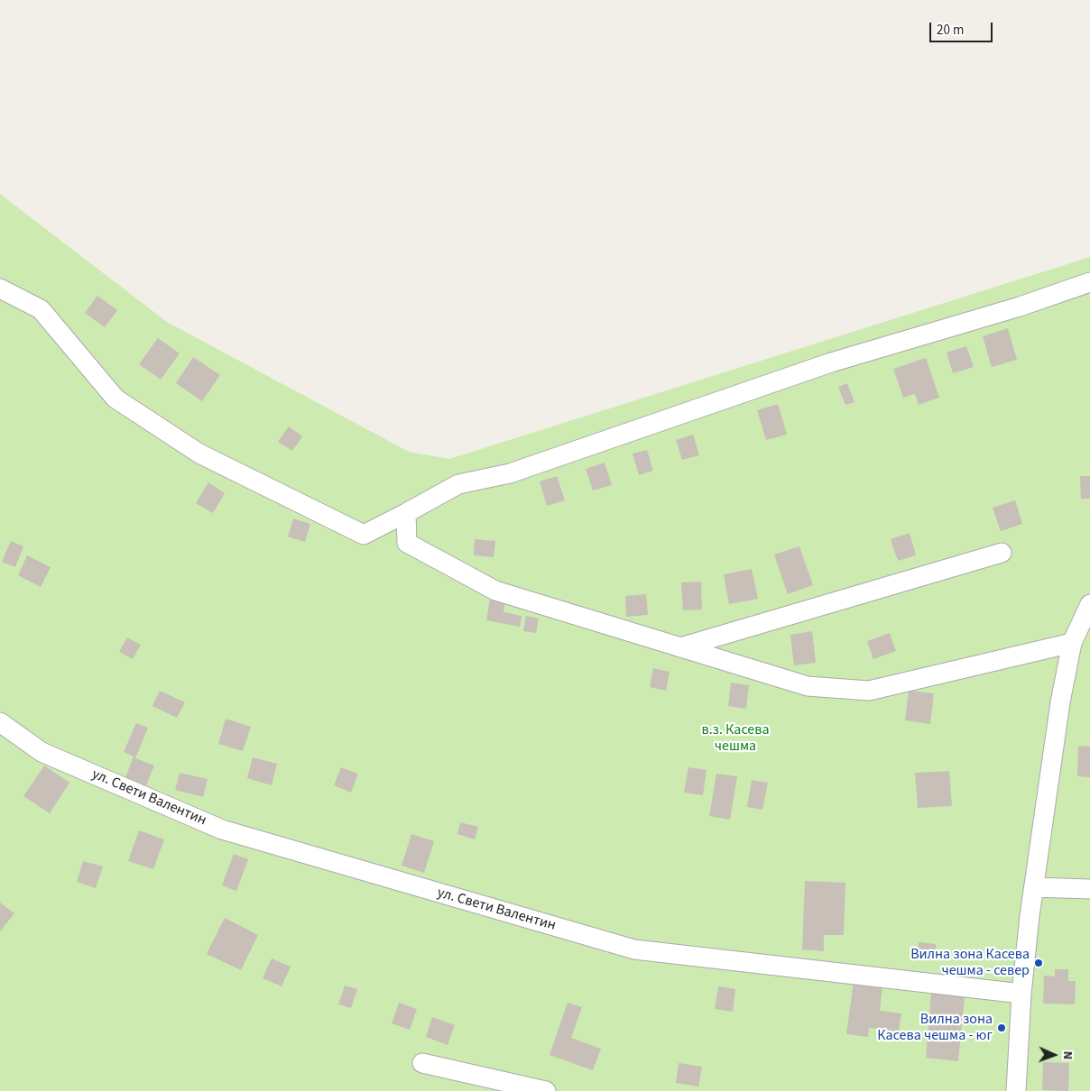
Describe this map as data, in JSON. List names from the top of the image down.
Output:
{
  "streets": {
    "street": ["ул. Свети Валентин"]
  },
  "parks": ["в.з. Касева чешма"],
  "places": ["Вилна зона Касева чешма - север", "Вилна зона Касева чешма - юг"],
  "scale_bar": "20 m",
  "north": "right"
}
